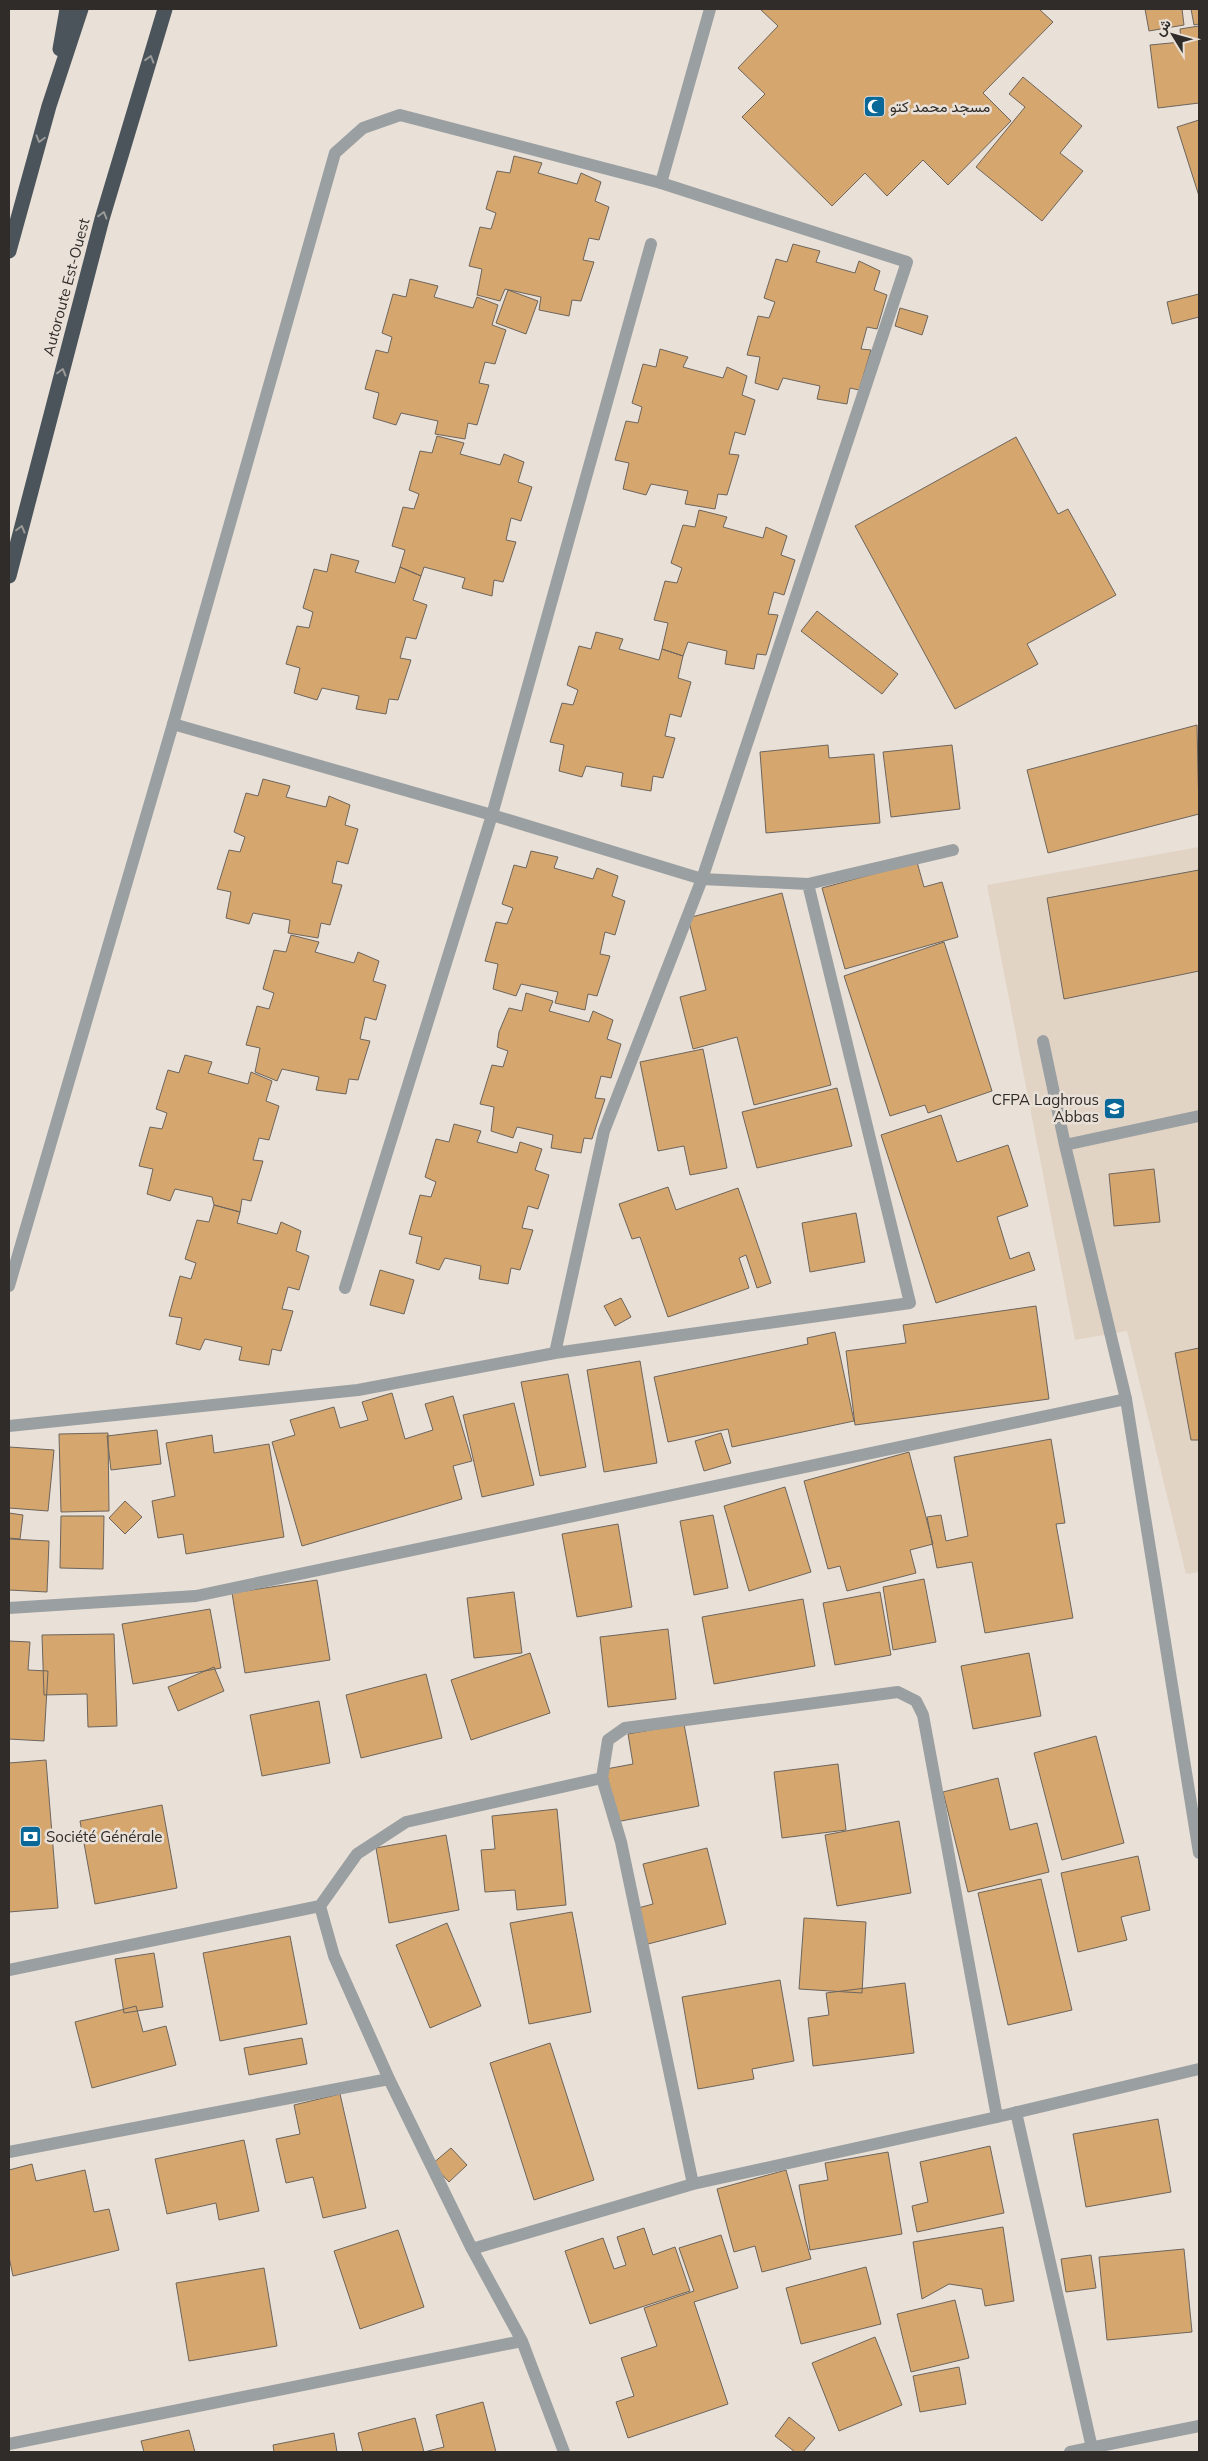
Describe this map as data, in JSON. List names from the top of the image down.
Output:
{
  "streets": {
    "highway": ["Autoroute Est-Ouest"]
  },
  "places": {
    "mosque": ["مسجد محمد كتو"],
    "school or university": ["CFPA Laghrous Abbas"],
    "bank": ["Société Générale"]
  },
  "north": "top left"
}
